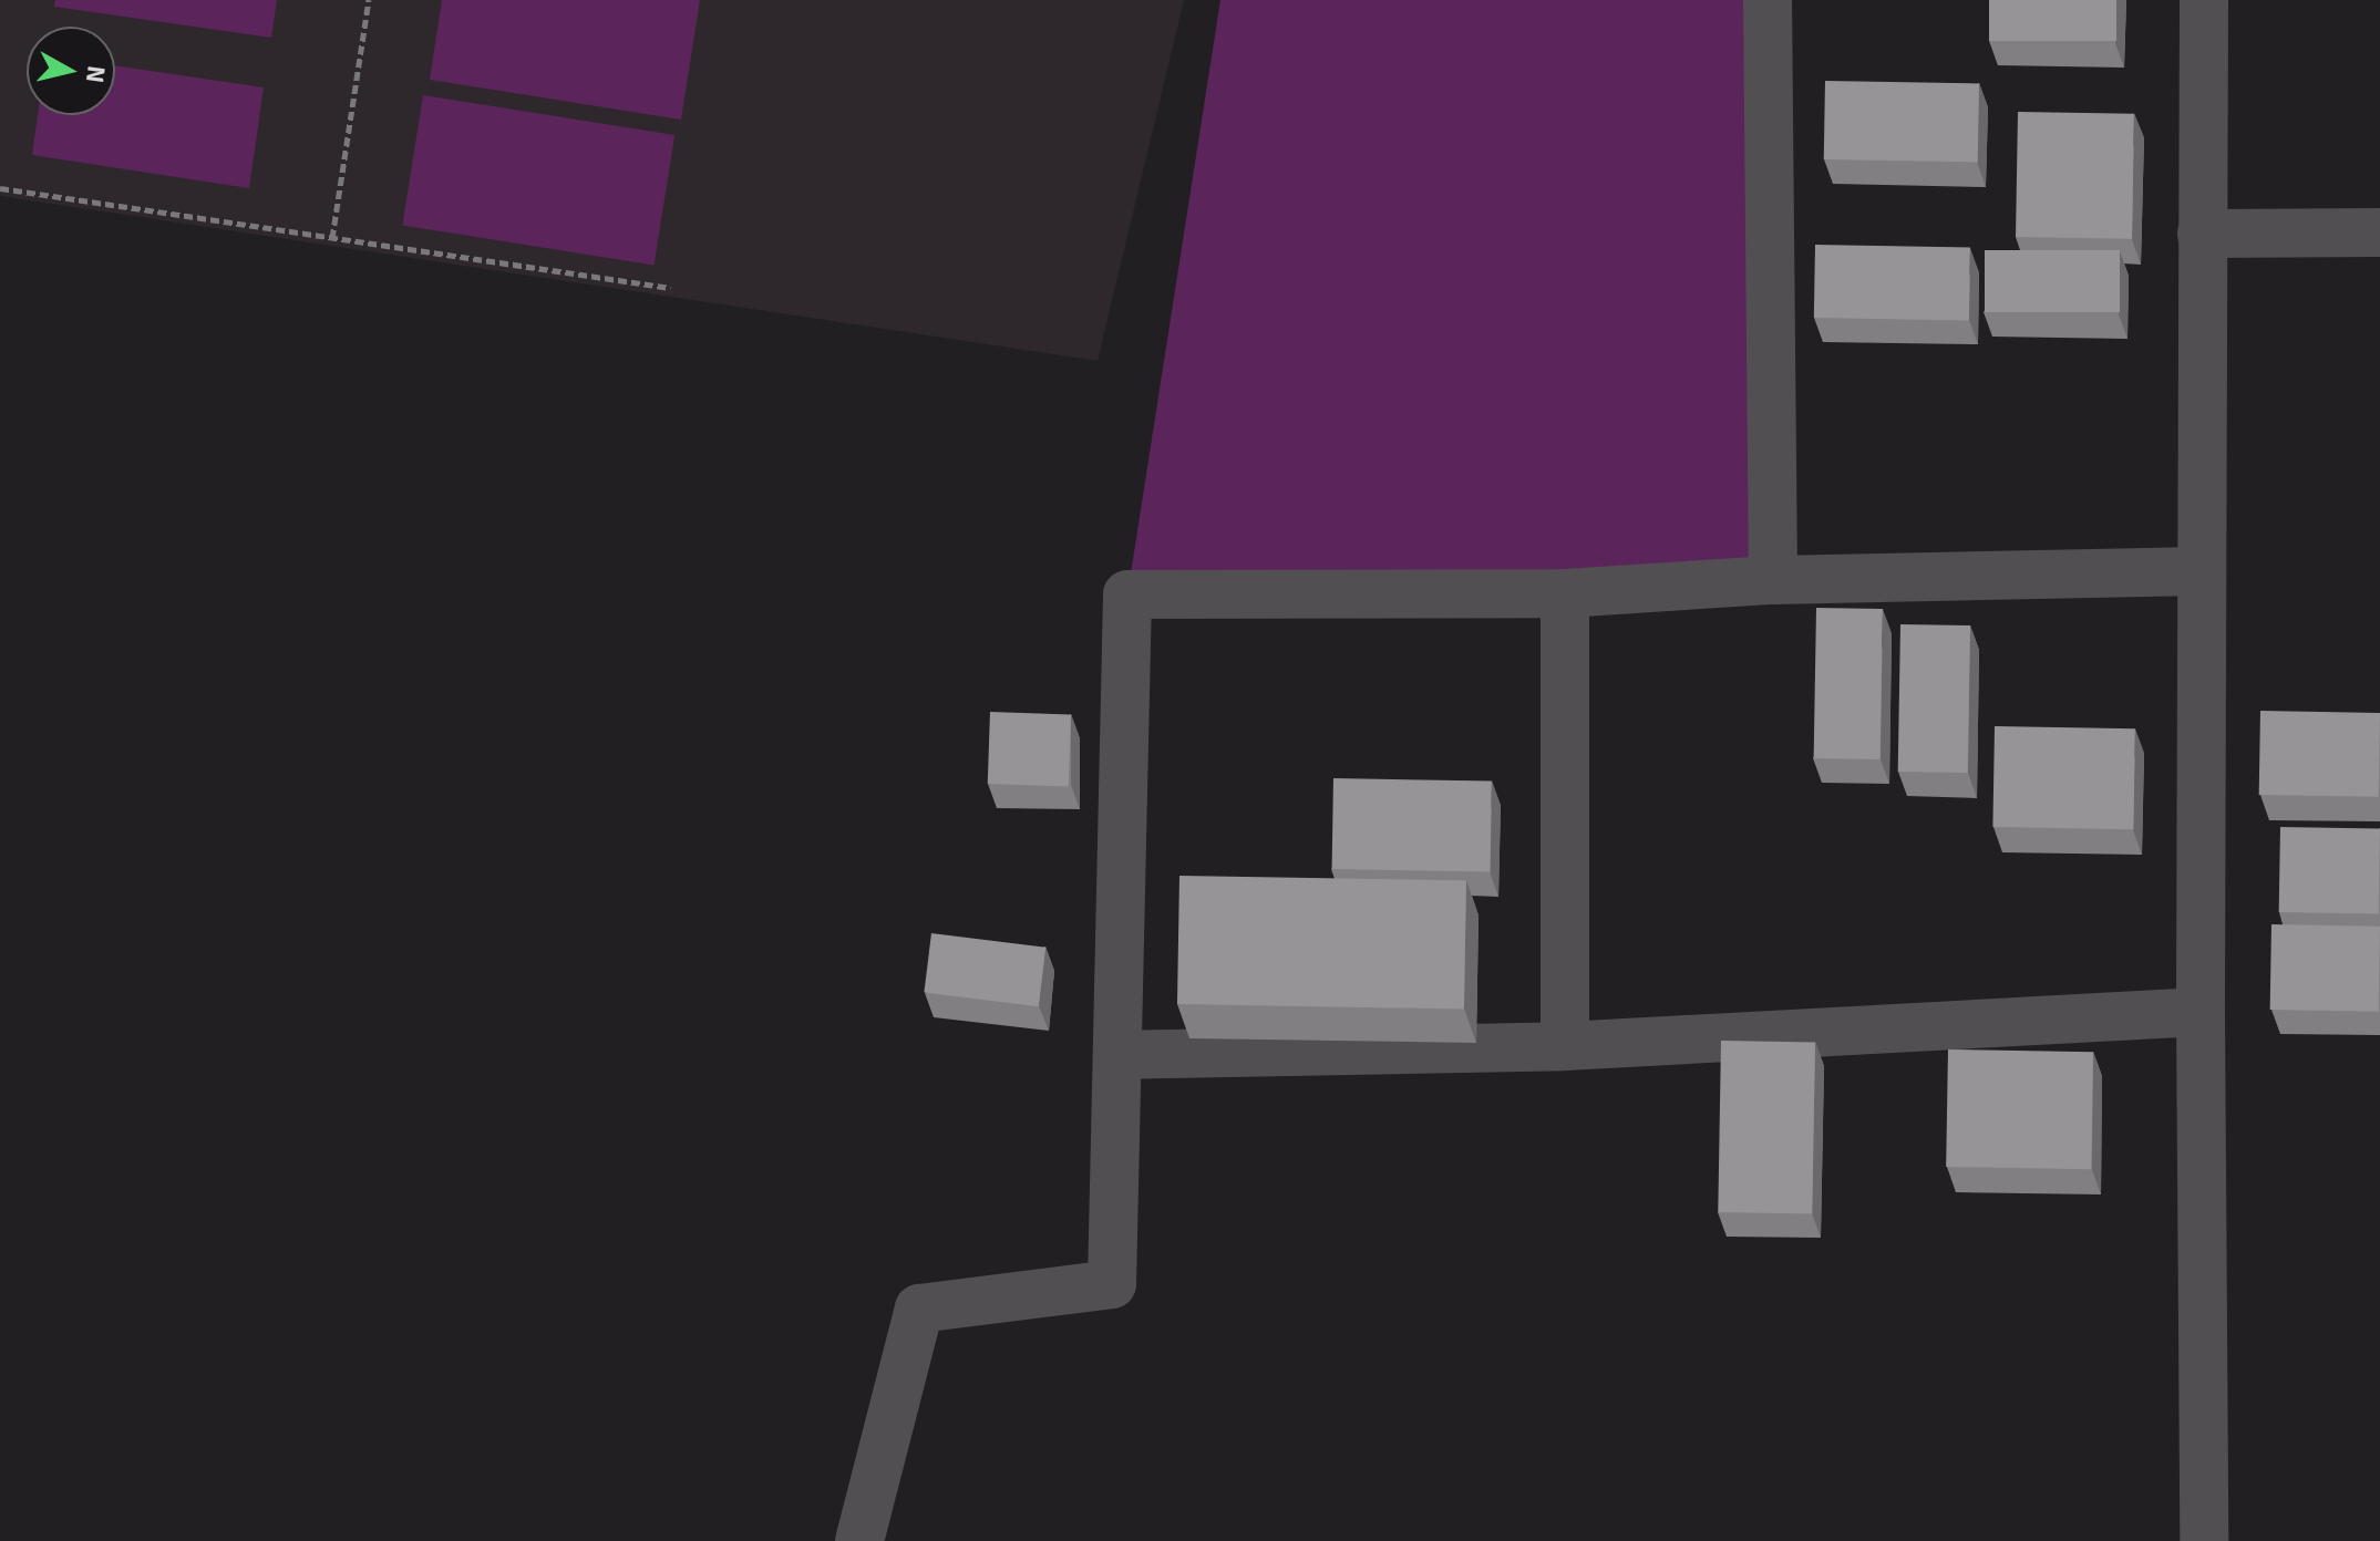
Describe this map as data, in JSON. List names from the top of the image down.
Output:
{
  "north": "right"
}
